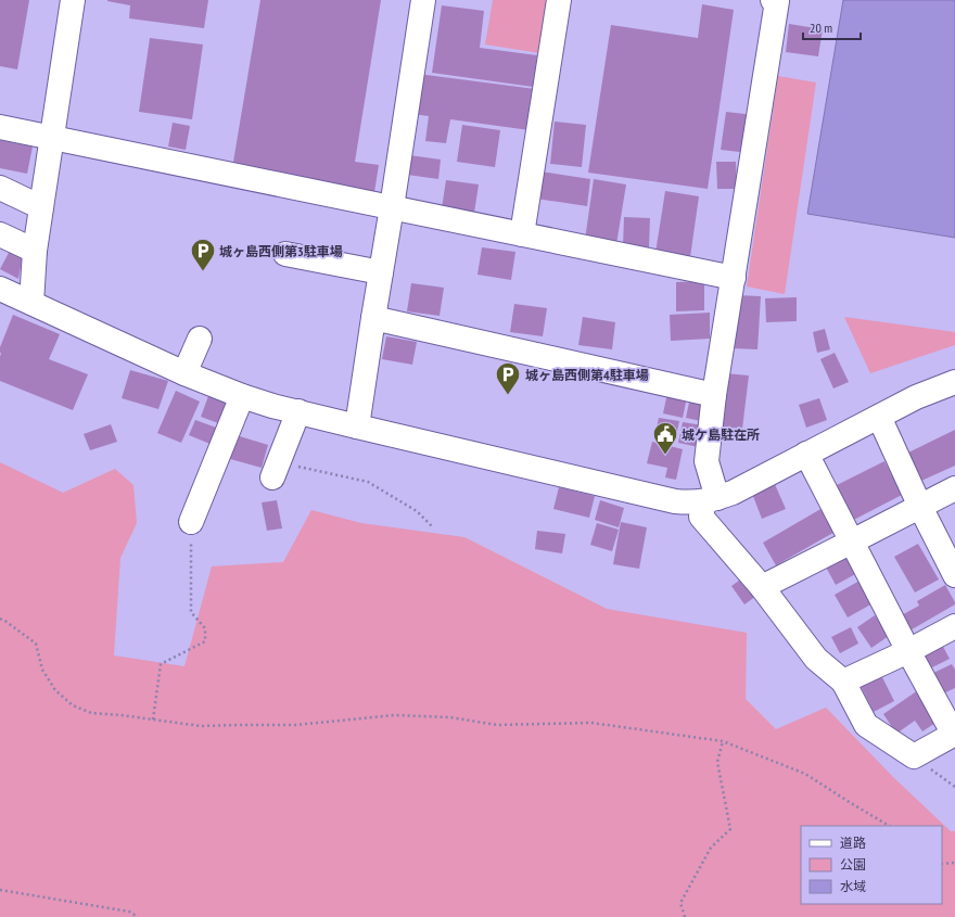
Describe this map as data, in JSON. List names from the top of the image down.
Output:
{
  "places": {
    "parking": ["城ヶ島西側第3駐車場", "城ヶ島西側第4駐車場"],
    "public building": ["城ケ島駐在所"]
  },
  "legend": ["道路", "公園", "水域"],
  "scale_bar": "20 m"
}
